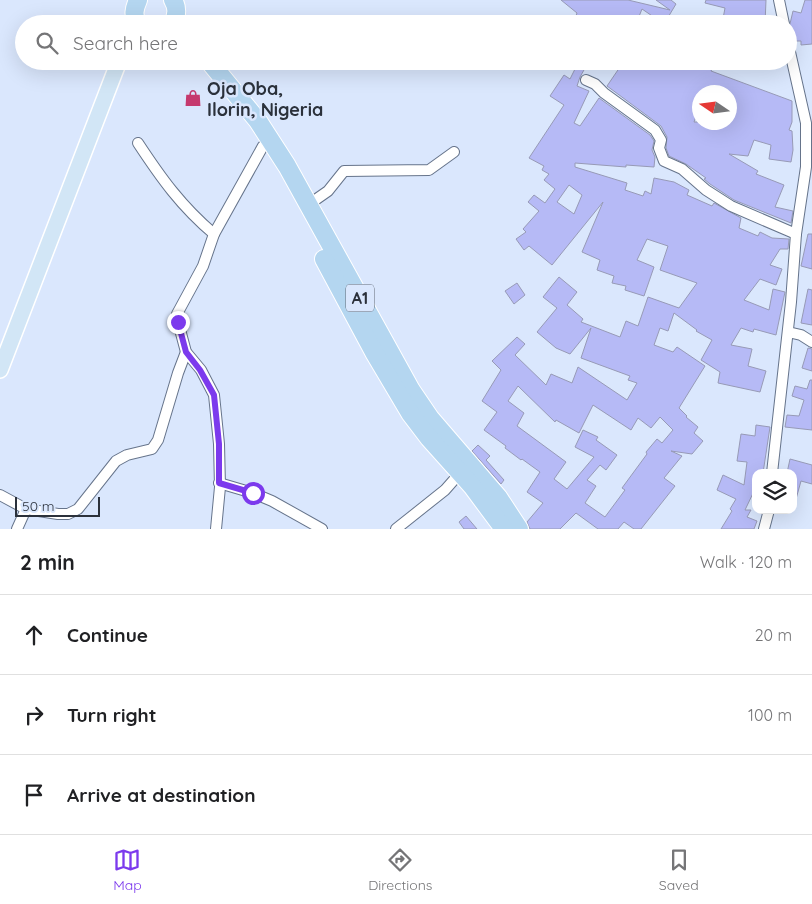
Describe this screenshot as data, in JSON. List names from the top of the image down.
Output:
{
  "streets": {
    "highway": ["A1"]
  },
  "places": {
    "shop": ["Oja Oba, Ilorin, Nigeria"]
  },
  "scale_bar": "50 m",
  "north": "left",
  "page": {
    "search": "Search here",
    "scale": "50 m",
    "heading": ["2 min", "Walk · 120 m"],
    "list": [
      ["Continue", "20 m"],
      ["Turn right", "100 m"],
      "Arrive at destination"
    ],
    "nav": ["Map", "Directions", "Saved"]
  }
}
